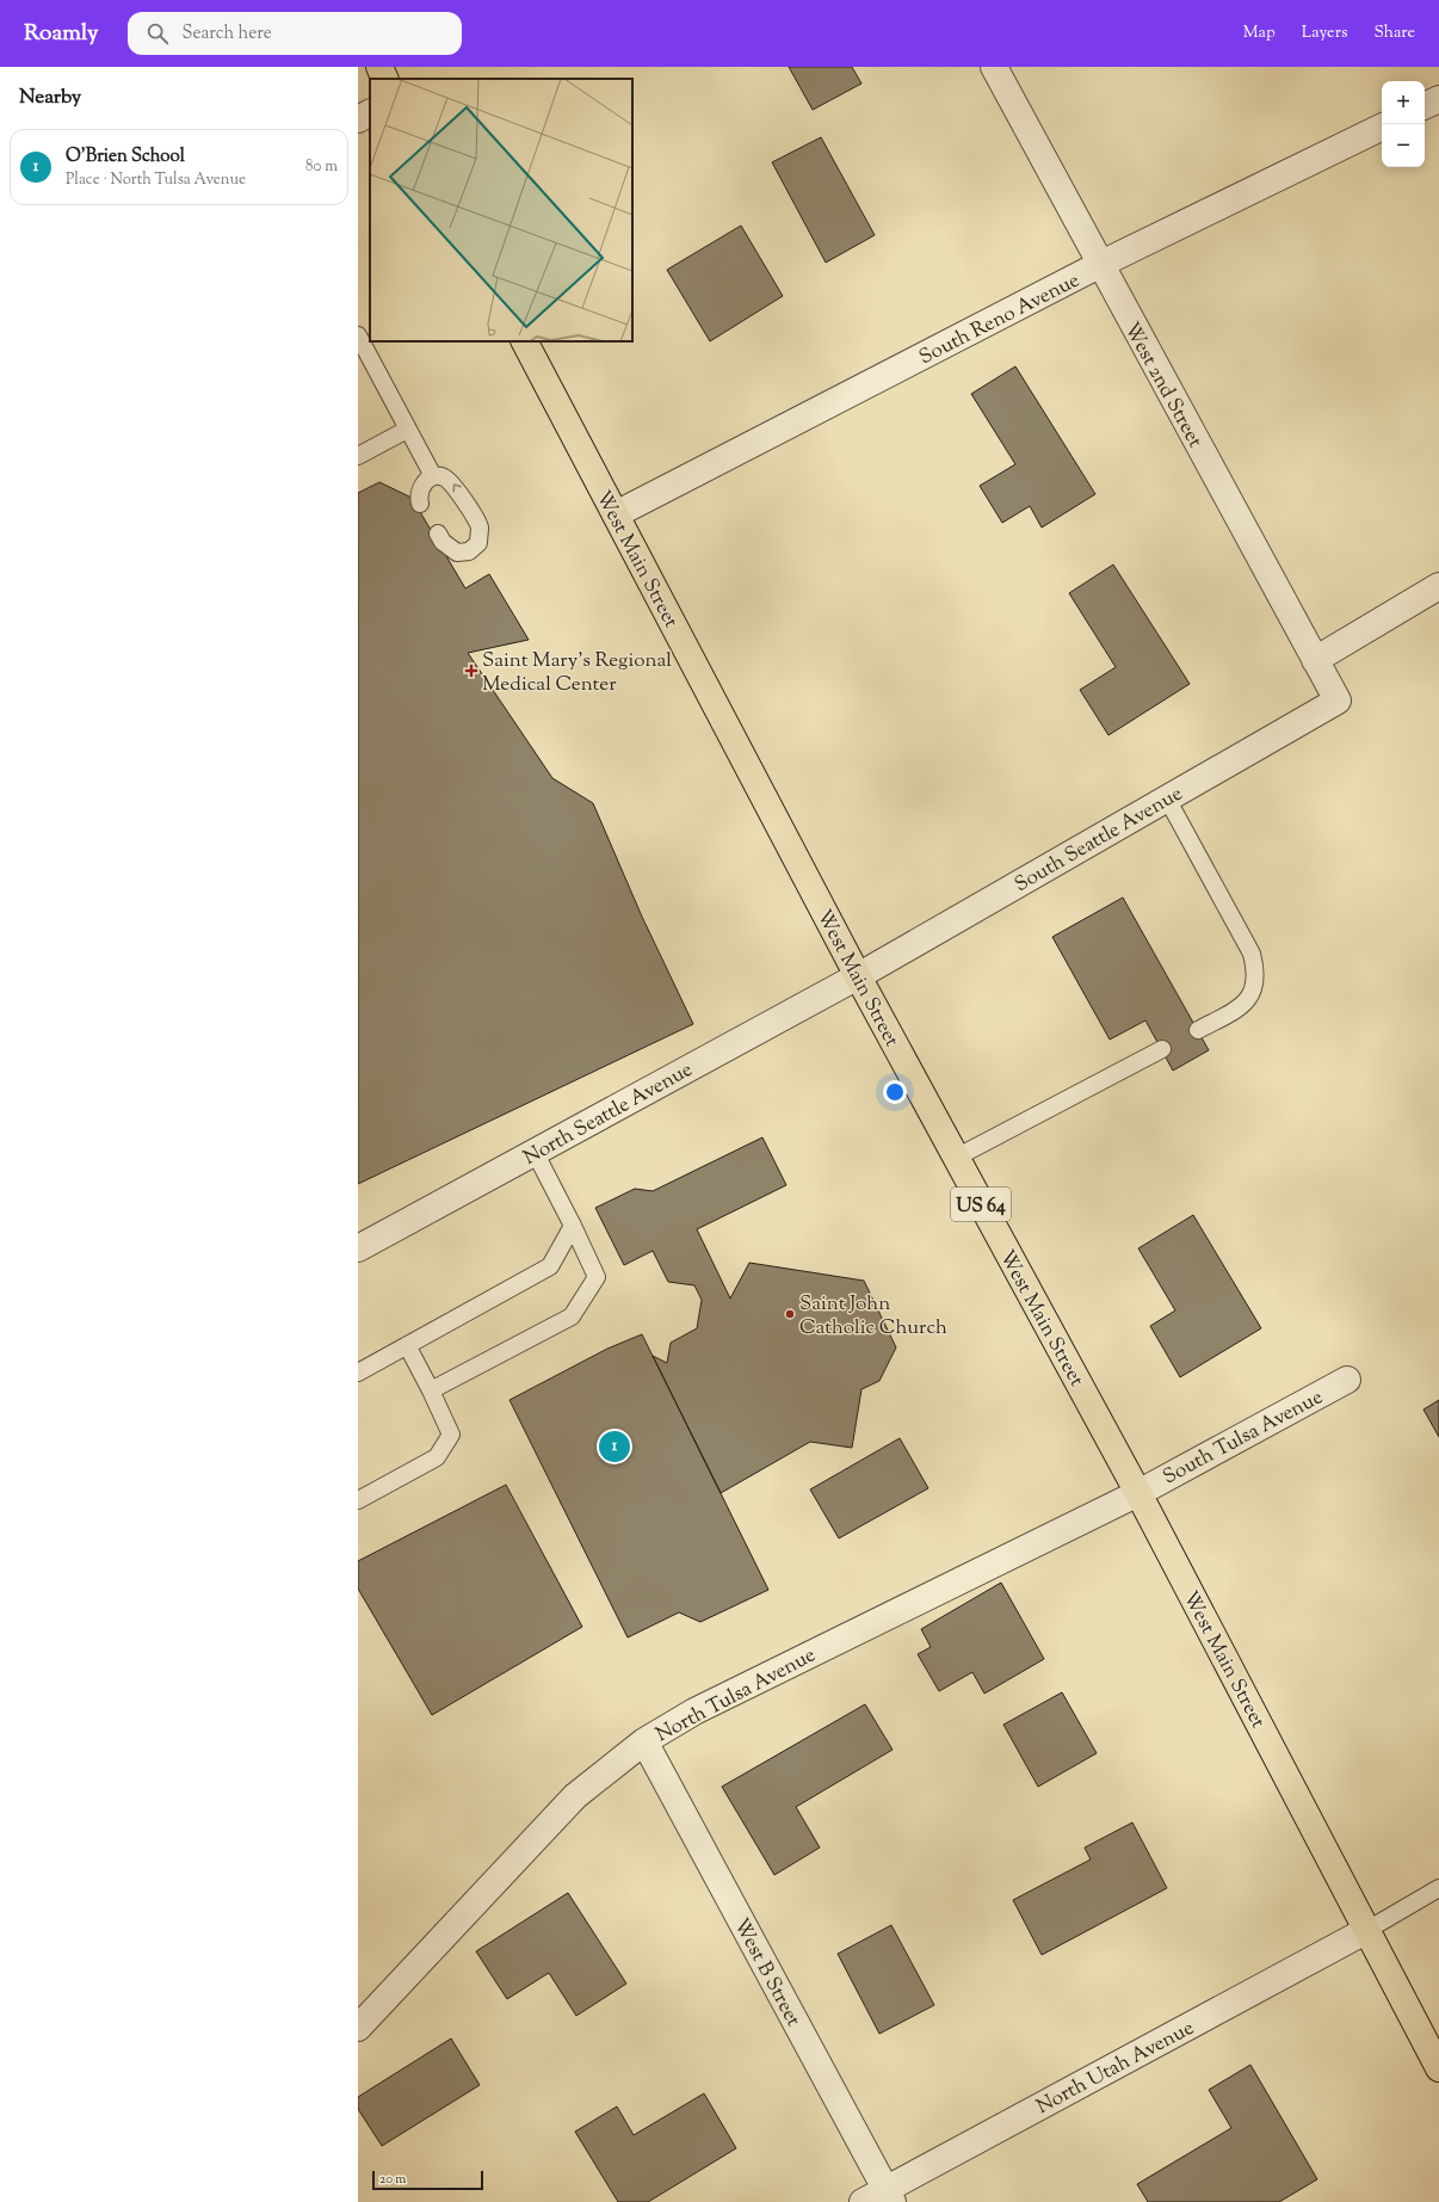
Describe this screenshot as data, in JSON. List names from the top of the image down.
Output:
{
  "streets": {
    "main road": ["West Main Street", "US 64"],
    "street": [
      "South Reno Avenue",
      "West 2nd Street",
      "South Seattle Avenue",
      "North Seattle Avenue",
      "South Tulsa Avenue",
      "North Tulsa Avenue",
      "West B Street",
      "North Utah Avenue"
    ]
  },
  "crossings": [
    ["South Reno Avenue", "West 2nd Street"],
    ["South Reno Avenue", "West Main Street"],
    ["West 2nd Street", "South Seattle Avenue"],
    ["West Main Street", "South Seattle Avenue"],
    ["West Main Street", "North Seattle Avenue"],
    ["West Main Street", "South Tulsa Avenue"],
    ["West Main Street", "North Tulsa Avenue"],
    ["West Main Street", "North Utah Avenue"],
    ["South Seattle Avenue", "North Seattle Avenue"],
    ["South Tulsa Avenue", "North Tulsa Avenue"],
    ["North Tulsa Avenue", "West B Street"],
    ["West B Street", "North Utah Avenue"]
  ],
  "places": {
    "health": ["Saint Mary's Regional Medical Center"],
    "other": ["Saint John Catholic Church"]
  },
  "scale_bar": "20 m",
  "page": {
    "header": "Roamly",
    "search": "Search here",
    "nav": ["Map", "Layers", "Share"],
    "heading": "Nearby",
    "map_buttons": ["+", "−"],
    "list": [
      {
        "mark": "1",
        "name": "O'Brien School",
        "note": "Place · North Tulsa Avenue",
        "value": "80 m"
      }
    ],
    "pins": "1",
    "scale": "20 m"
  }
}
